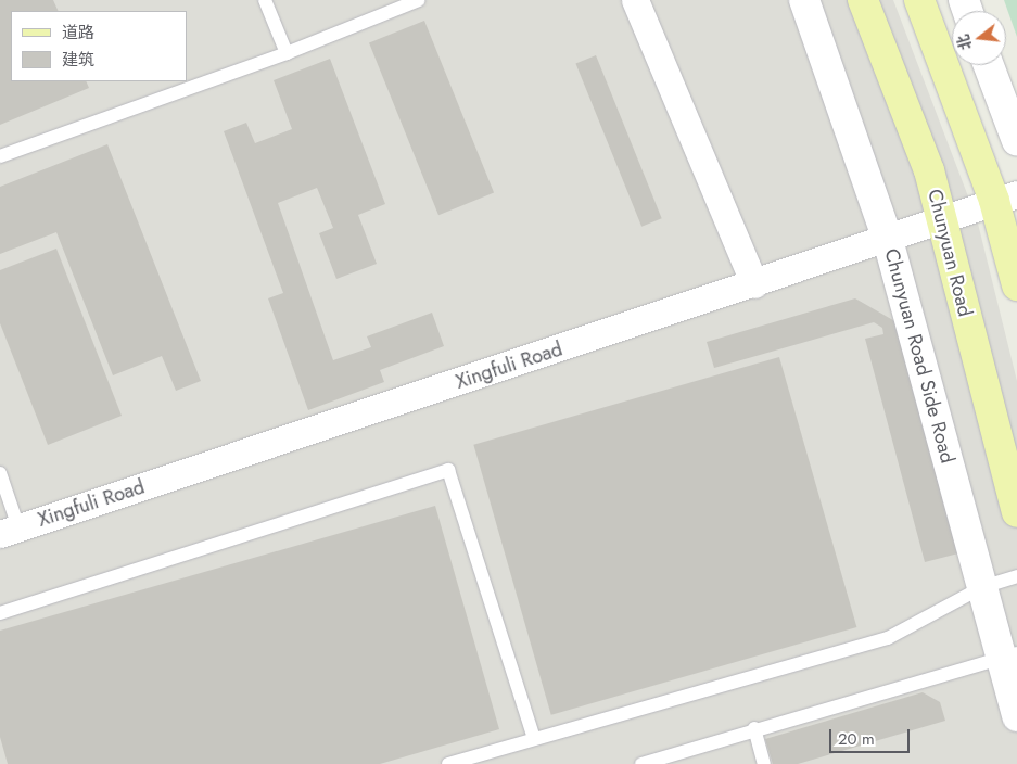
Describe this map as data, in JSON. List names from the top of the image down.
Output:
{
  "streets": {
    "main road": ["Chunyuan Road"],
    "street": ["Chunyuan Road Side Road", "Xingfuli Road"]
  },
  "crossings": [
    ["Chunyuan Road", "Xingfuli Road"],
    ["Chunyuan Road Side Road", "Xingfuli Road"]
  ],
  "legend": ["道路", "建筑"],
  "scale_bar": "20 m",
  "north": "left"
}
